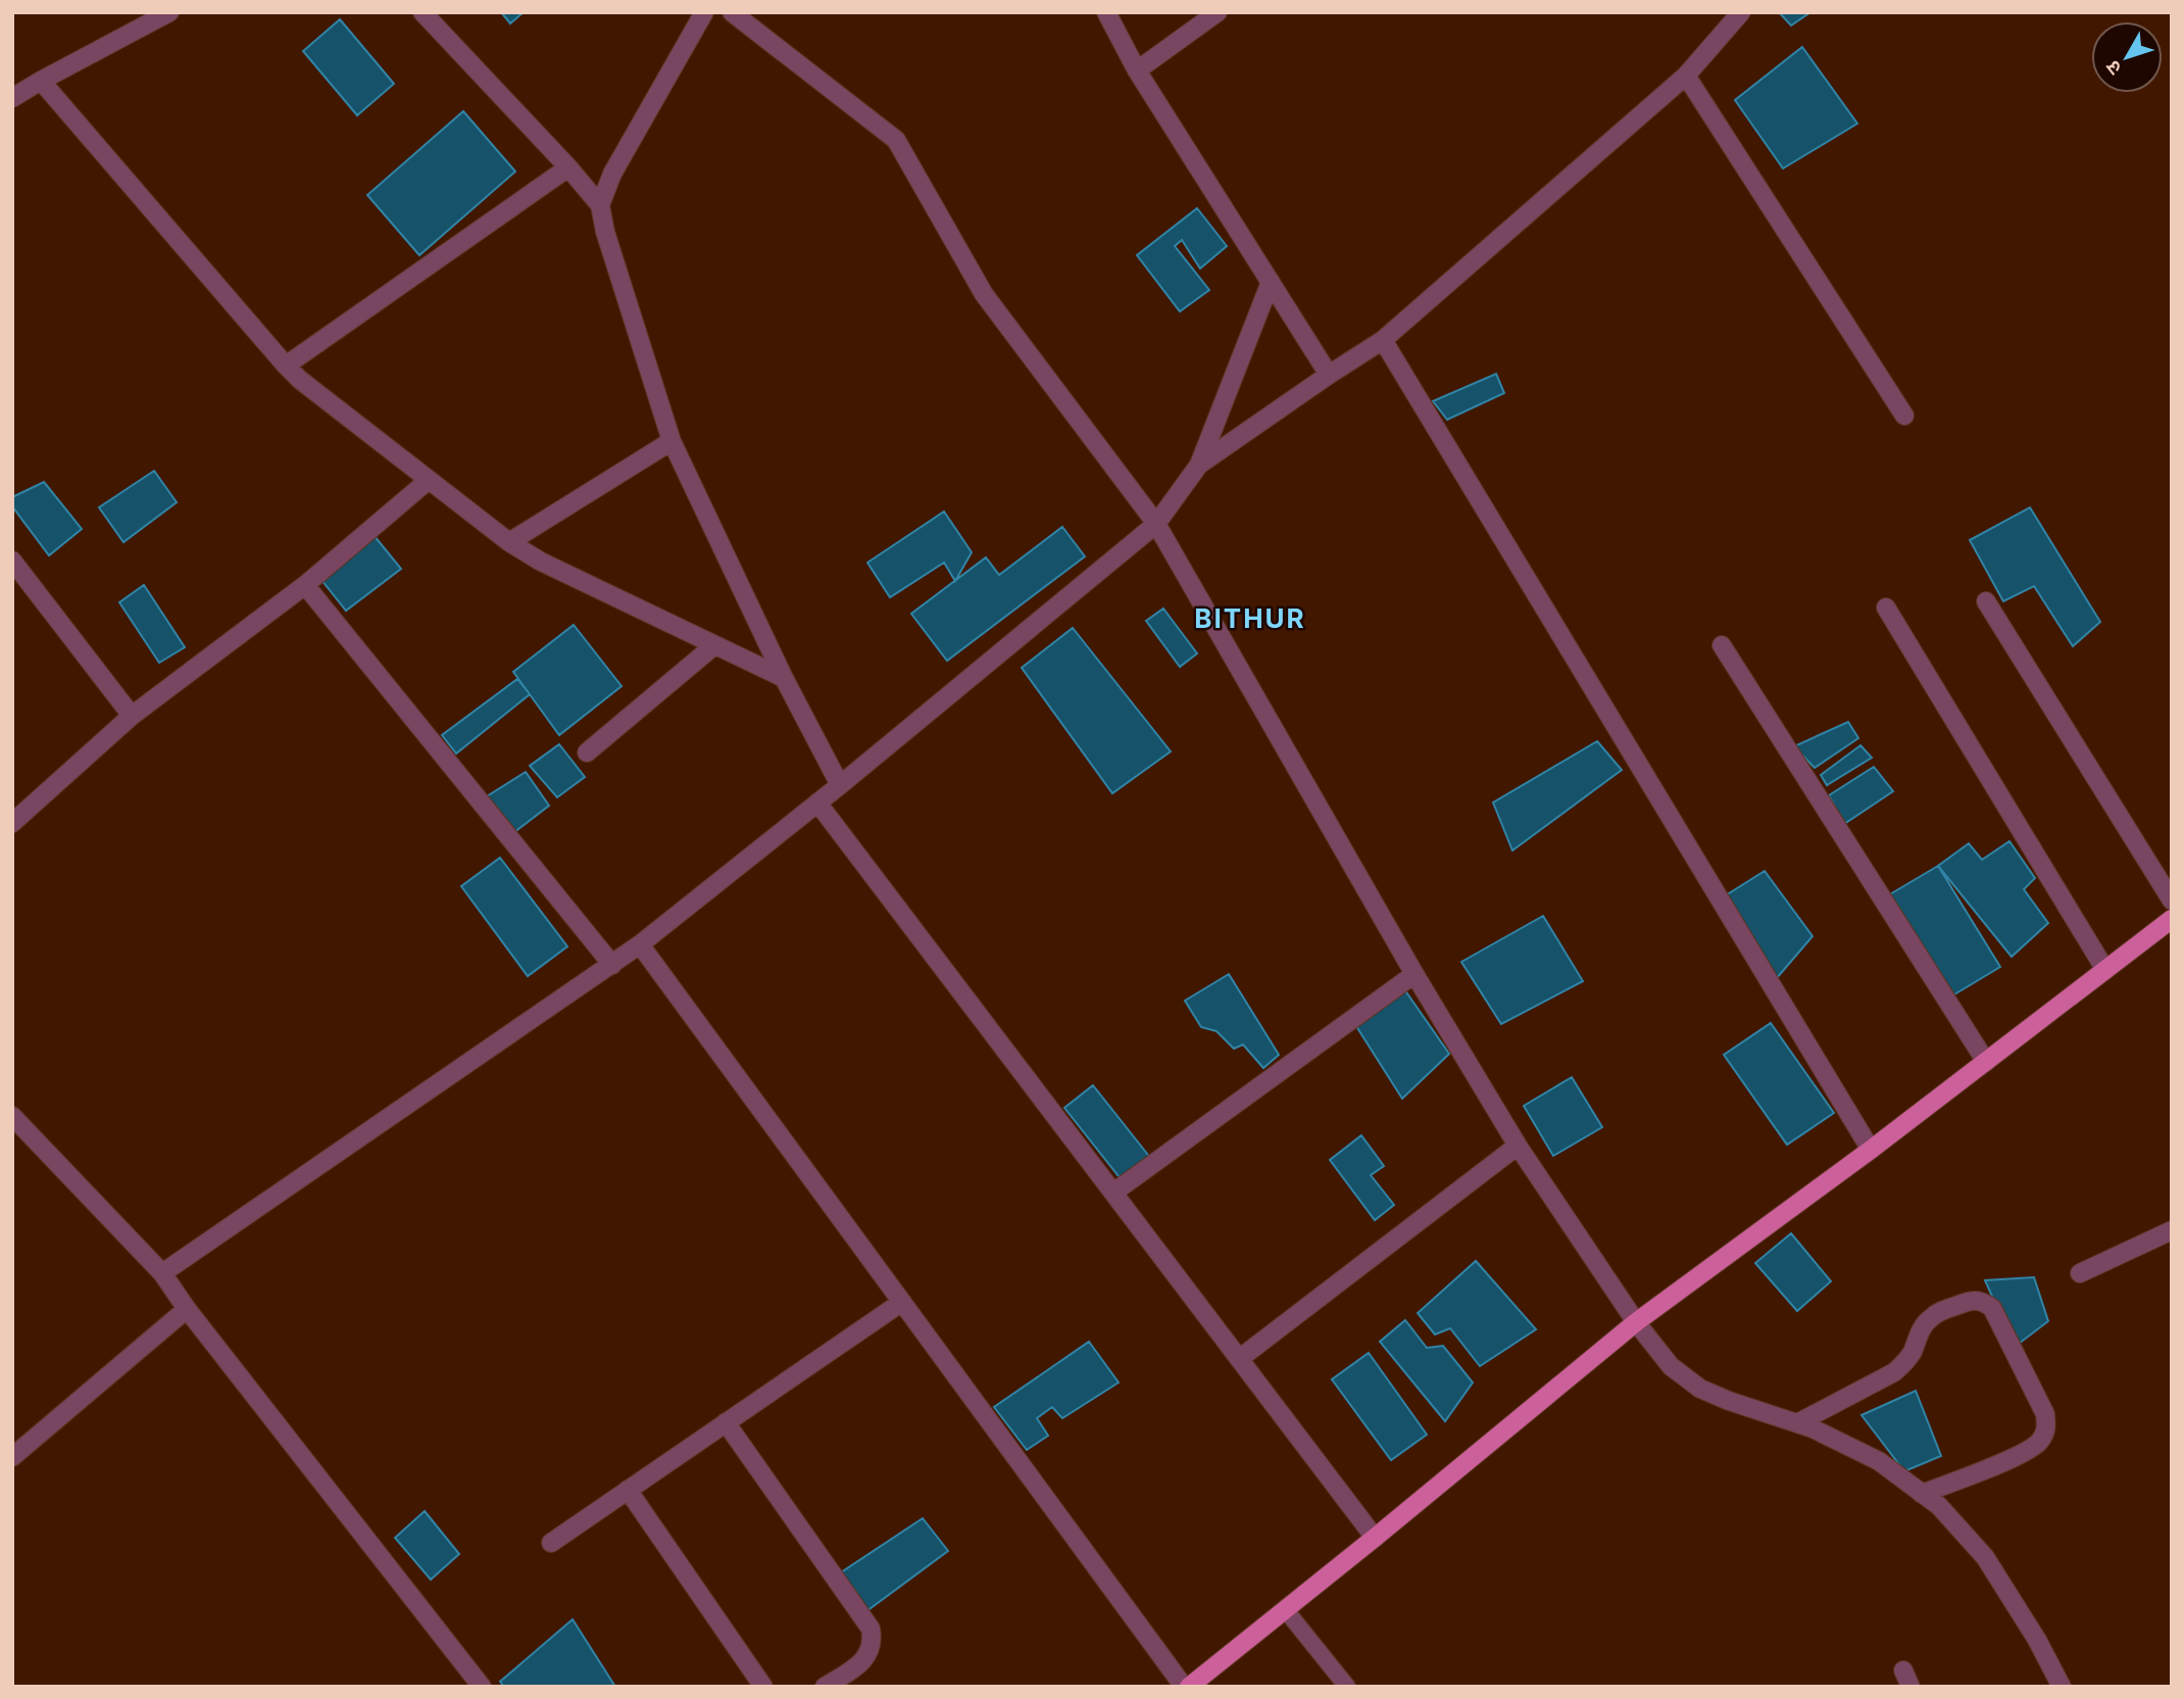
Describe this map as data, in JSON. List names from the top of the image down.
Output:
{
  "districts": ["BITHUR"],
  "north": "bottom left"
}
